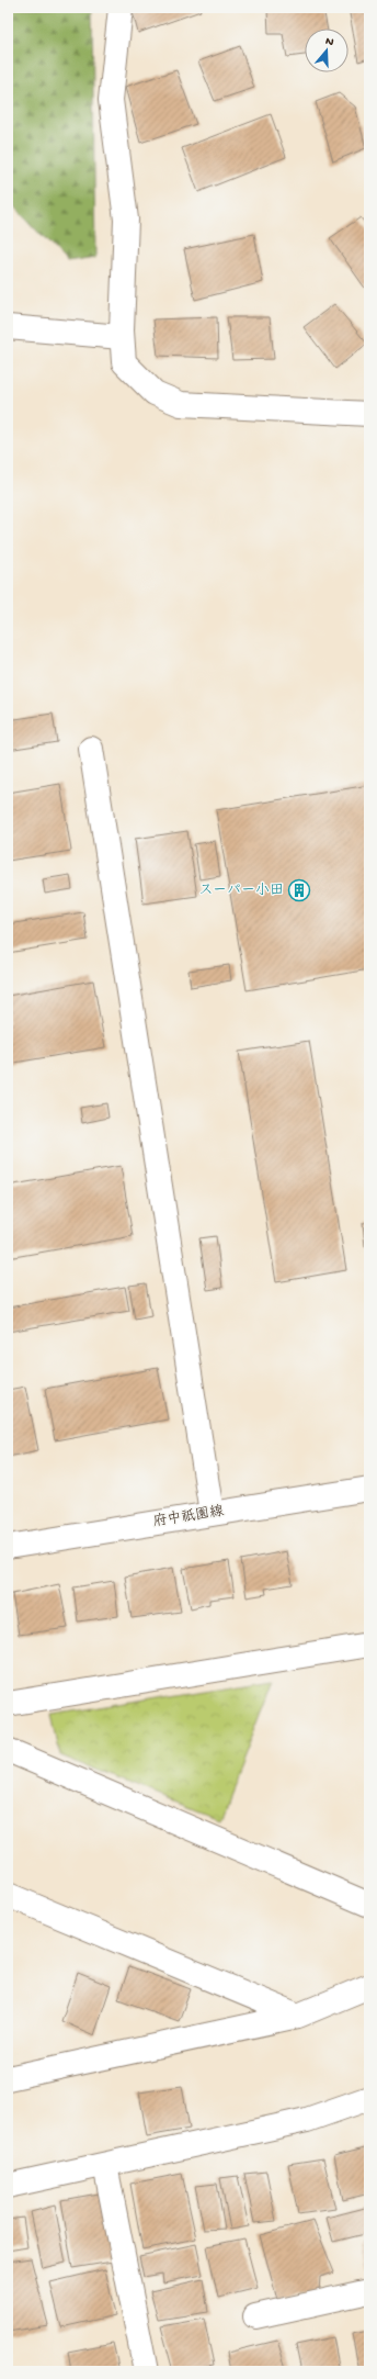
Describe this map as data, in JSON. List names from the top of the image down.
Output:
{
  "streets": {
    "street": ["府中祇園線"]
  },
  "places": {
    "building": ["スーパー小田"]
  },
  "north": "top"
}
